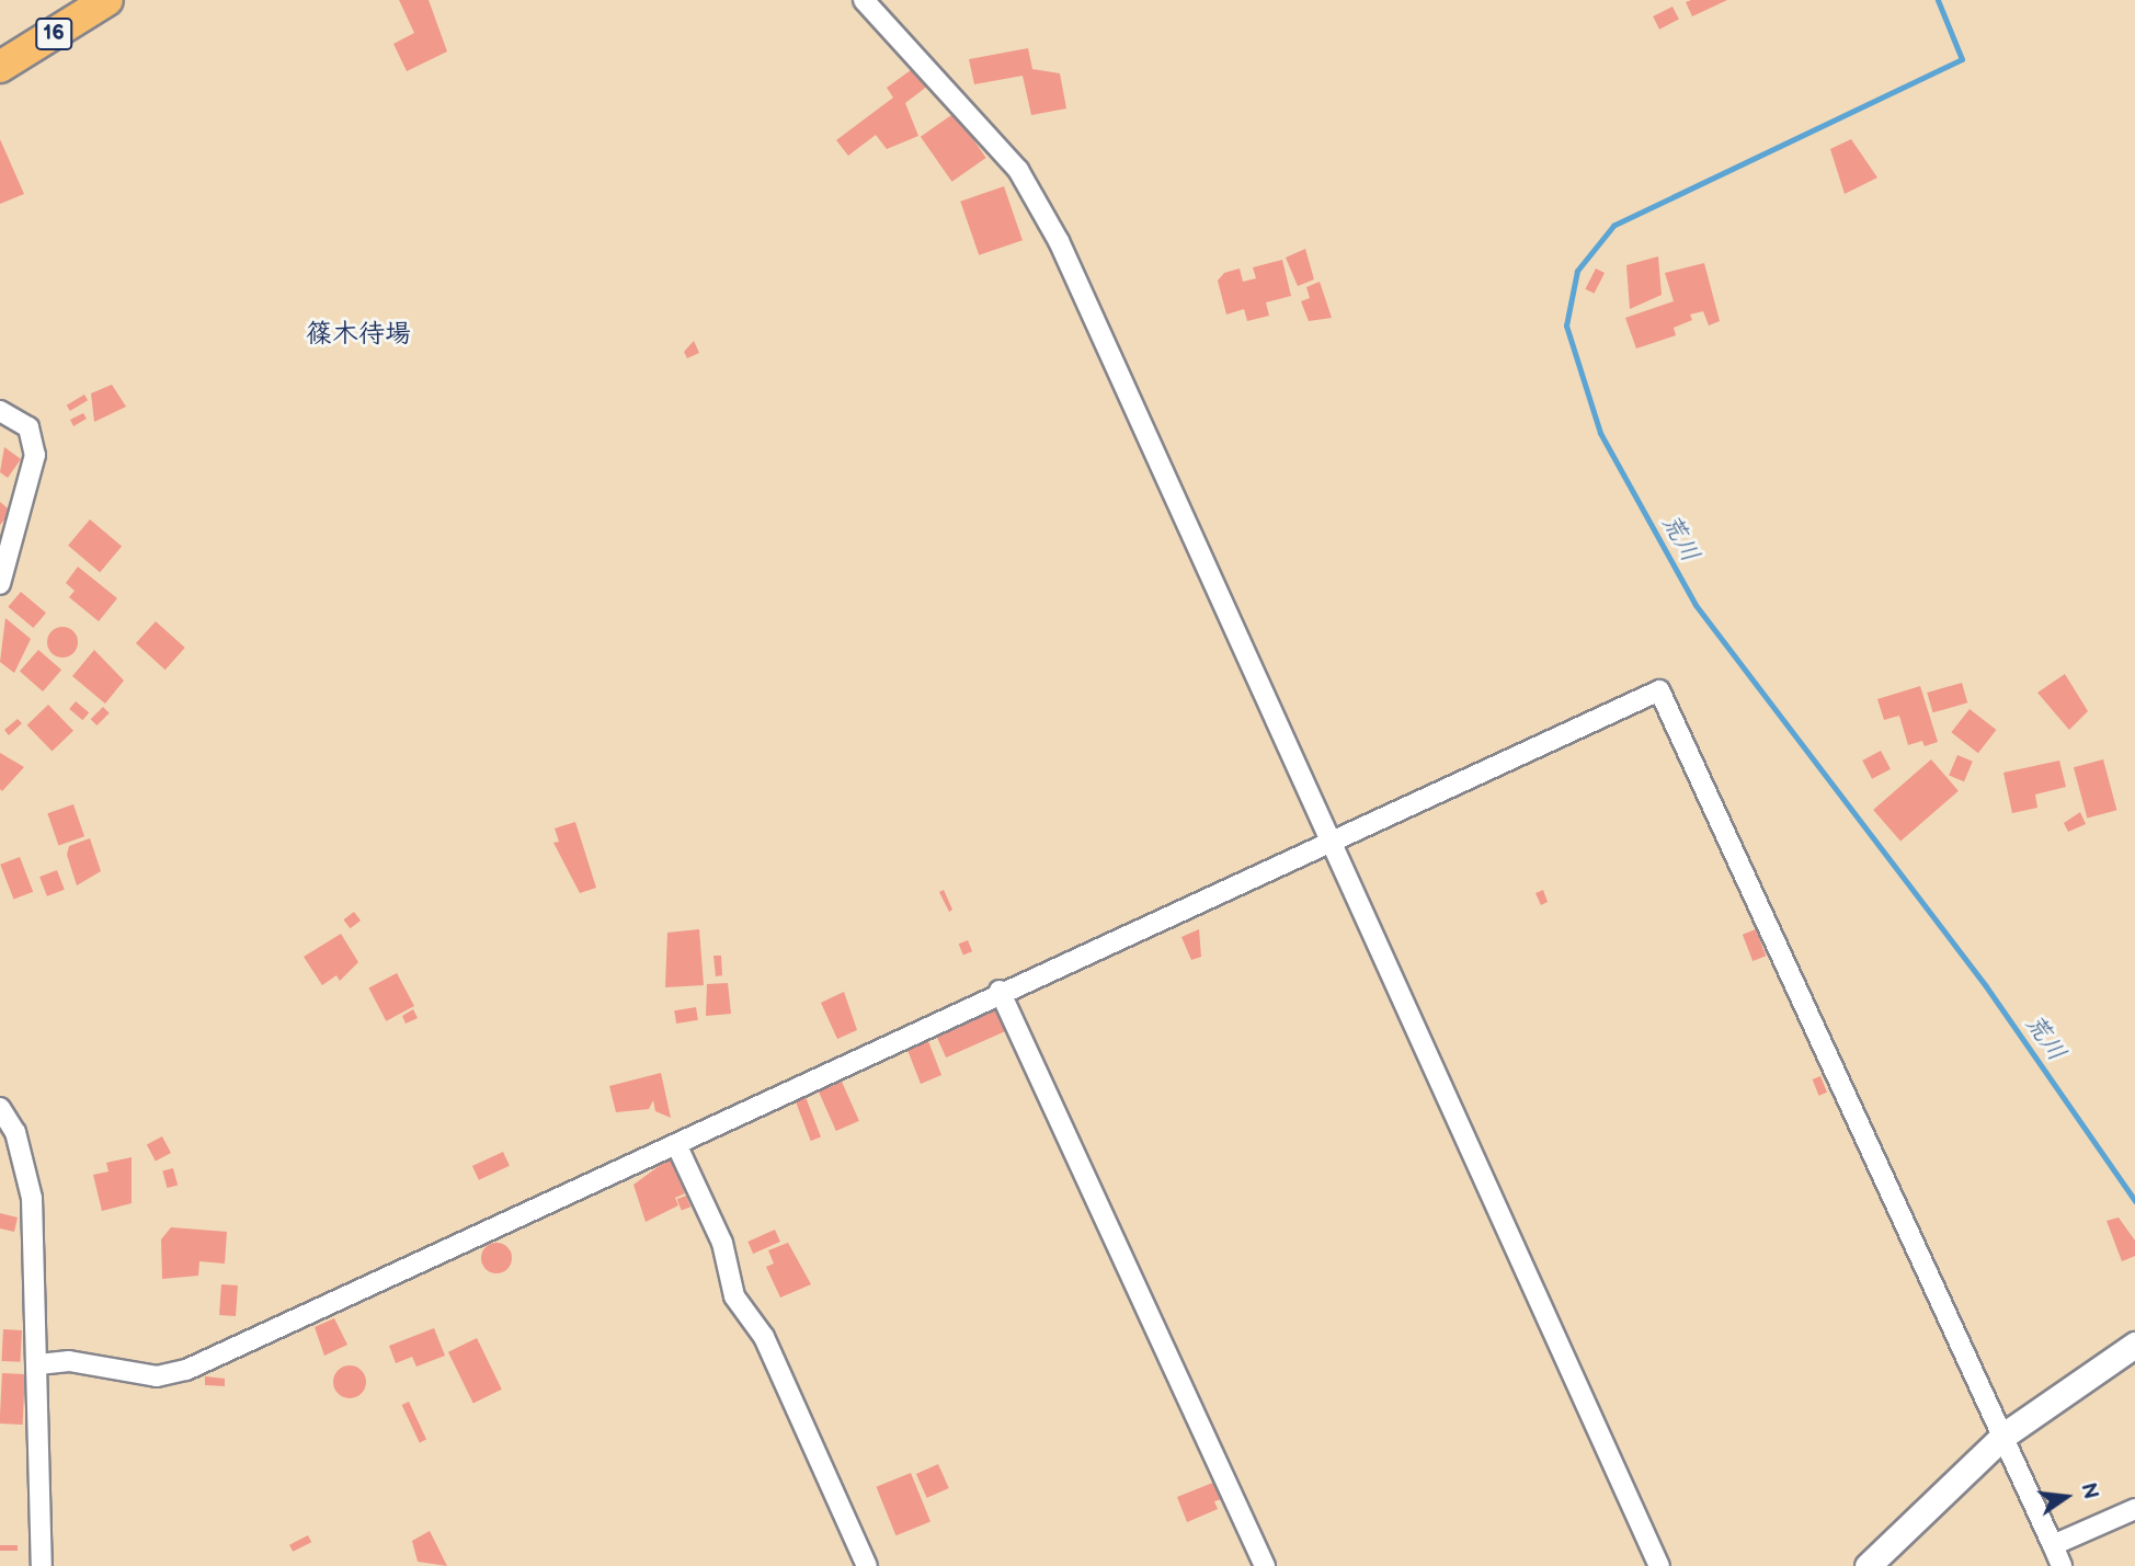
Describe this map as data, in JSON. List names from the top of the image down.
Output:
{
  "streets": {
    "main road": ["16"]
  },
  "districts": ["篠木待場"],
  "water": ["荒川"],
  "north": "right"
}
